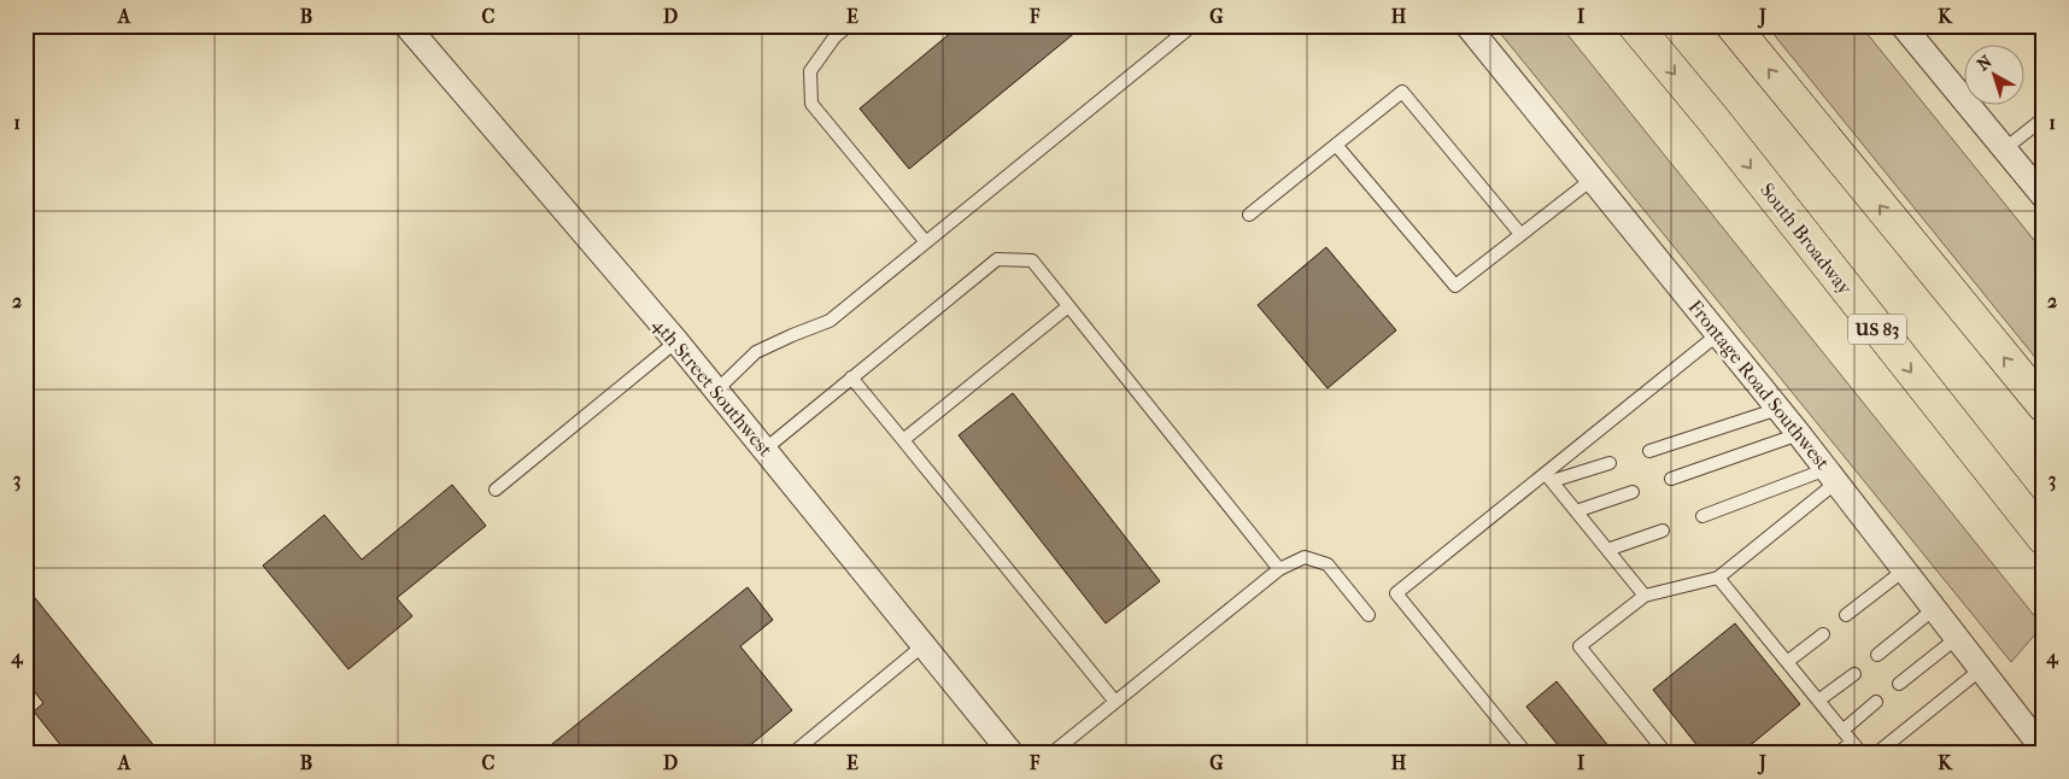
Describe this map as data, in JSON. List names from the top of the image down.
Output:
{
  "streets": {
    "highway": ["South Broadway", "US 83"],
    "street": ["Frontage Road Southwest", "4th Street Southwest"]
  },
  "north": "top left",
  "grid": {
    "columns": [
      "A",
      "B",
      "C",
      "D",
      "E",
      "F",
      "G",
      "H",
      "I",
      "J",
      "K"
    ],
    "rows": [
      "1",
      "2",
      "3",
      "4"
    ]
  }
}
